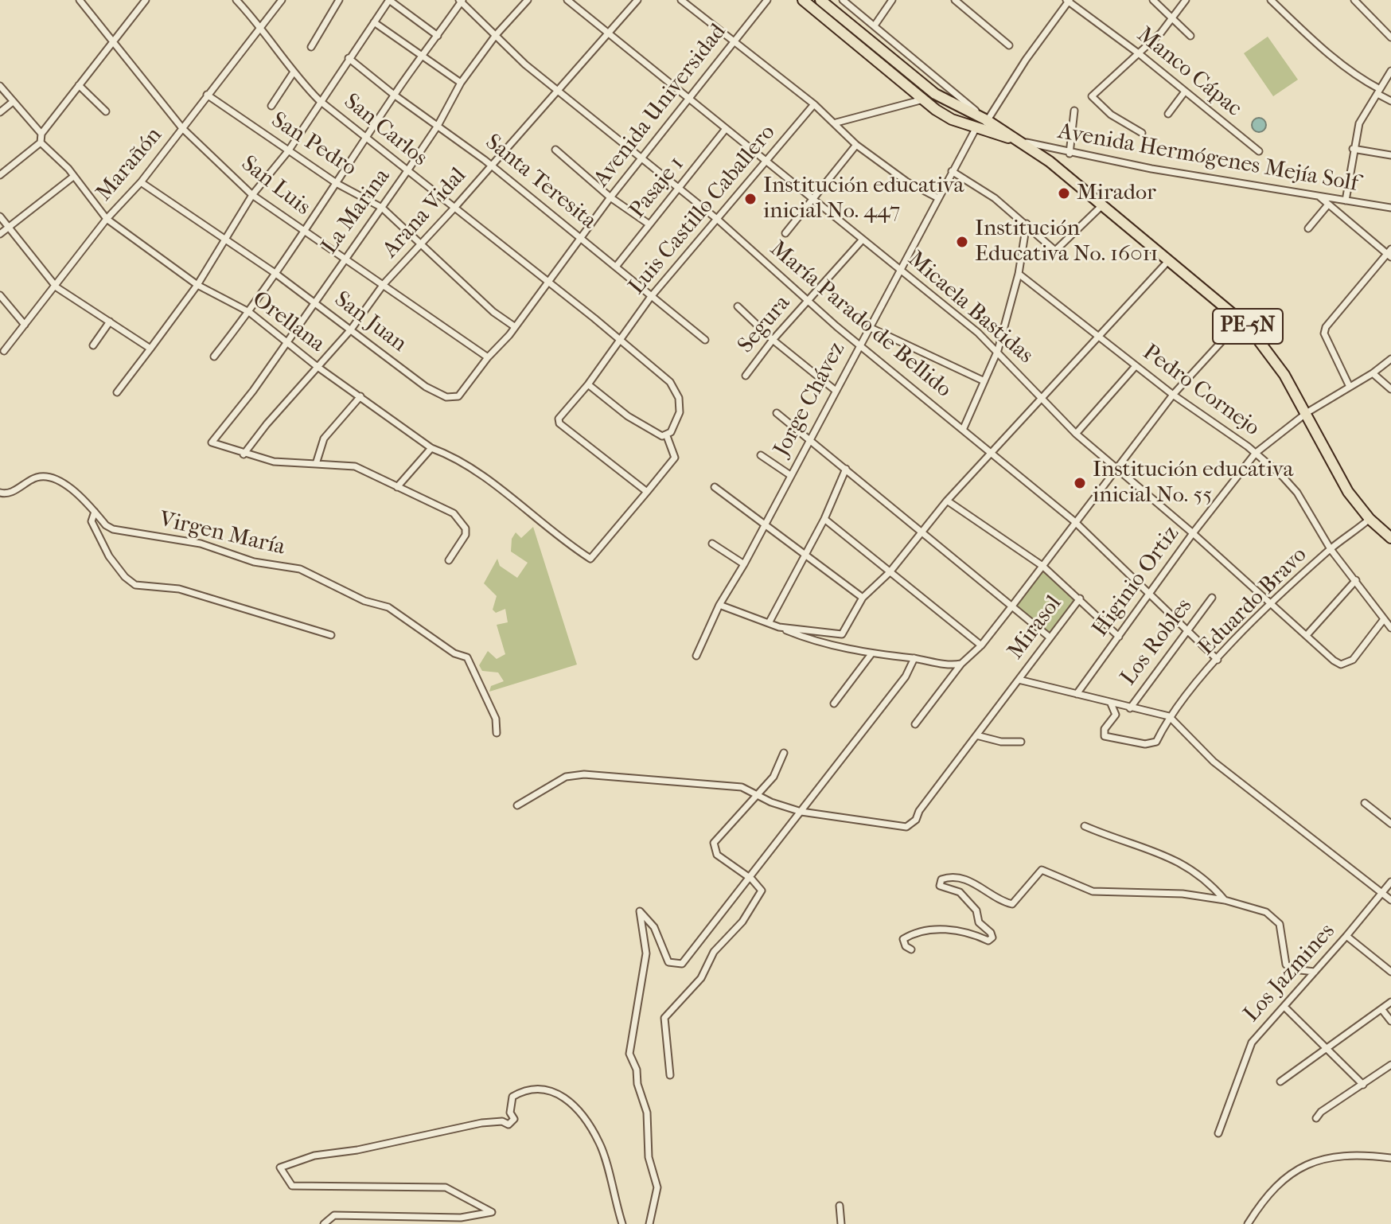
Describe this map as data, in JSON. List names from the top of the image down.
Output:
{
  "streets": {
    "highway": ["PE-5N"],
    "street": [
      "Manco Cápac",
      "Avenida Universidad",
      "San Carlos",
      "San Pedro",
      "Avenida Hermógenes Mejía Solf",
      "Marañón",
      "Santa Teresita",
      "San Luis",
      "Pasaje 1",
      "Luis Castillo Caballero",
      "La Marina",
      "Arana Vidal",
      "Micaela Bastidas",
      "María Parado de Bellido",
      "Orellana",
      "San Juan",
      "Segura",
      "Pedro Cornejo",
      "Jorge Chávez",
      "Virgen María",
      "Higinio Ortiz",
      "Eduardo Bravo",
      "Mirasol",
      "Los Robles",
      "Los Jazmines"
    ]
  },
  "crossings": [
    ["Manco Cápac", "Jorge Chávez"],
    ["Avenida Universidad", "San Carlos"],
    ["Avenida Universidad", "San Pedro"],
    ["Avenida Universidad", "Santa Teresita"],
    ["Avenida Universidad", "San Luis"],
    ["Avenida Universidad", "Micaela Bastidas"],
    ["Avenida Universidad", "María Parado de Bellido"],
    ["Avenida Universidad", "San Juan"],
    ["San Carlos", "Marañón"],
    ["San Carlos", "Luis Castillo Caballero"],
    ["San Carlos", "La Marina"],
    ["San Carlos", "Arana Vidal"],
    ["San Pedro", "Marañón"],
    ["San Pedro", "La Marina"],
    ["San Pedro", "Arana Vidal"],
    ["Avenida Hermógenes Mejía Solf", "PE-5N"],
    ["Marañón", "San Luis"],
    ["Marañón", "Orellana"],
    ["Marañón", "San Juan"],
    ["Santa Teresita", "Pasaje 1"],
    ["Santa Teresita", "Luis Castillo Caballero"],
    ["Santa Teresita", "La Marina"],
    ["Santa Teresita", "Arana Vidal"],
    ["San Luis", "La Marina"],
    ["San Luis", "Arana Vidal"],
    ["San Luis", "San Juan"],
    ["Pasaje 1", "Micaela Bastidas"],
    ["Pasaje 1", "María Parado de Bellido"],
    ["Luis Castillo Caballero", "Micaela Bastidas"],
    ["Luis Castillo Caballero", "María Parado de Bellido"],
    ["Luis Castillo Caballero", "Orellana"],
    ["La Marina", "Arana Vidal"],
    ["La Marina", "María Parado de Bellido"],
    ["La Marina", "Orellana"],
    ["La Marina", "San Juan"],
    ["Arana Vidal", "Micaela Bastidas"],
    ["Arana Vidal", "María Parado de Bellido"],
    ["Arana Vidal", "Orellana"],
    ["Arana Vidal", "San Juan"],
    ["Micaela Bastidas", "Segura"],
    ["Micaela Bastidas", "Pedro Cornejo"],
    ["Micaela Bastidas", "Jorge Chávez"],
    ["Micaela Bastidas", "Higinio Ortiz"],
    ["Micaela Bastidas", "Eduardo Bravo"],
    ["María Parado de Bellido", "Segura"],
    ["María Parado de Bellido", "Jorge Chávez"],
    ["María Parado de Bellido", "Higinio Ortiz"],
    ["María Parado de Bellido", "Eduardo Bravo"],
    ["María Parado de Bellido", "Los Robles"],
    ["PE-5N", "Jorge Chávez"],
    ["PE-5N", "Higinio Ortiz"],
    ["PE-5N", "Eduardo Bravo"],
    ["Pedro Cornejo", "Higinio Ortiz"],
    ["Pedro Cornejo", "Eduardo Bravo"]
  ],
  "places": [
    "Mirador",
    "Institución educativa inicial No. 447",
    "Institución Educativa No. 16011",
    "Institución educativa inicial No. 55"
  ]
}
